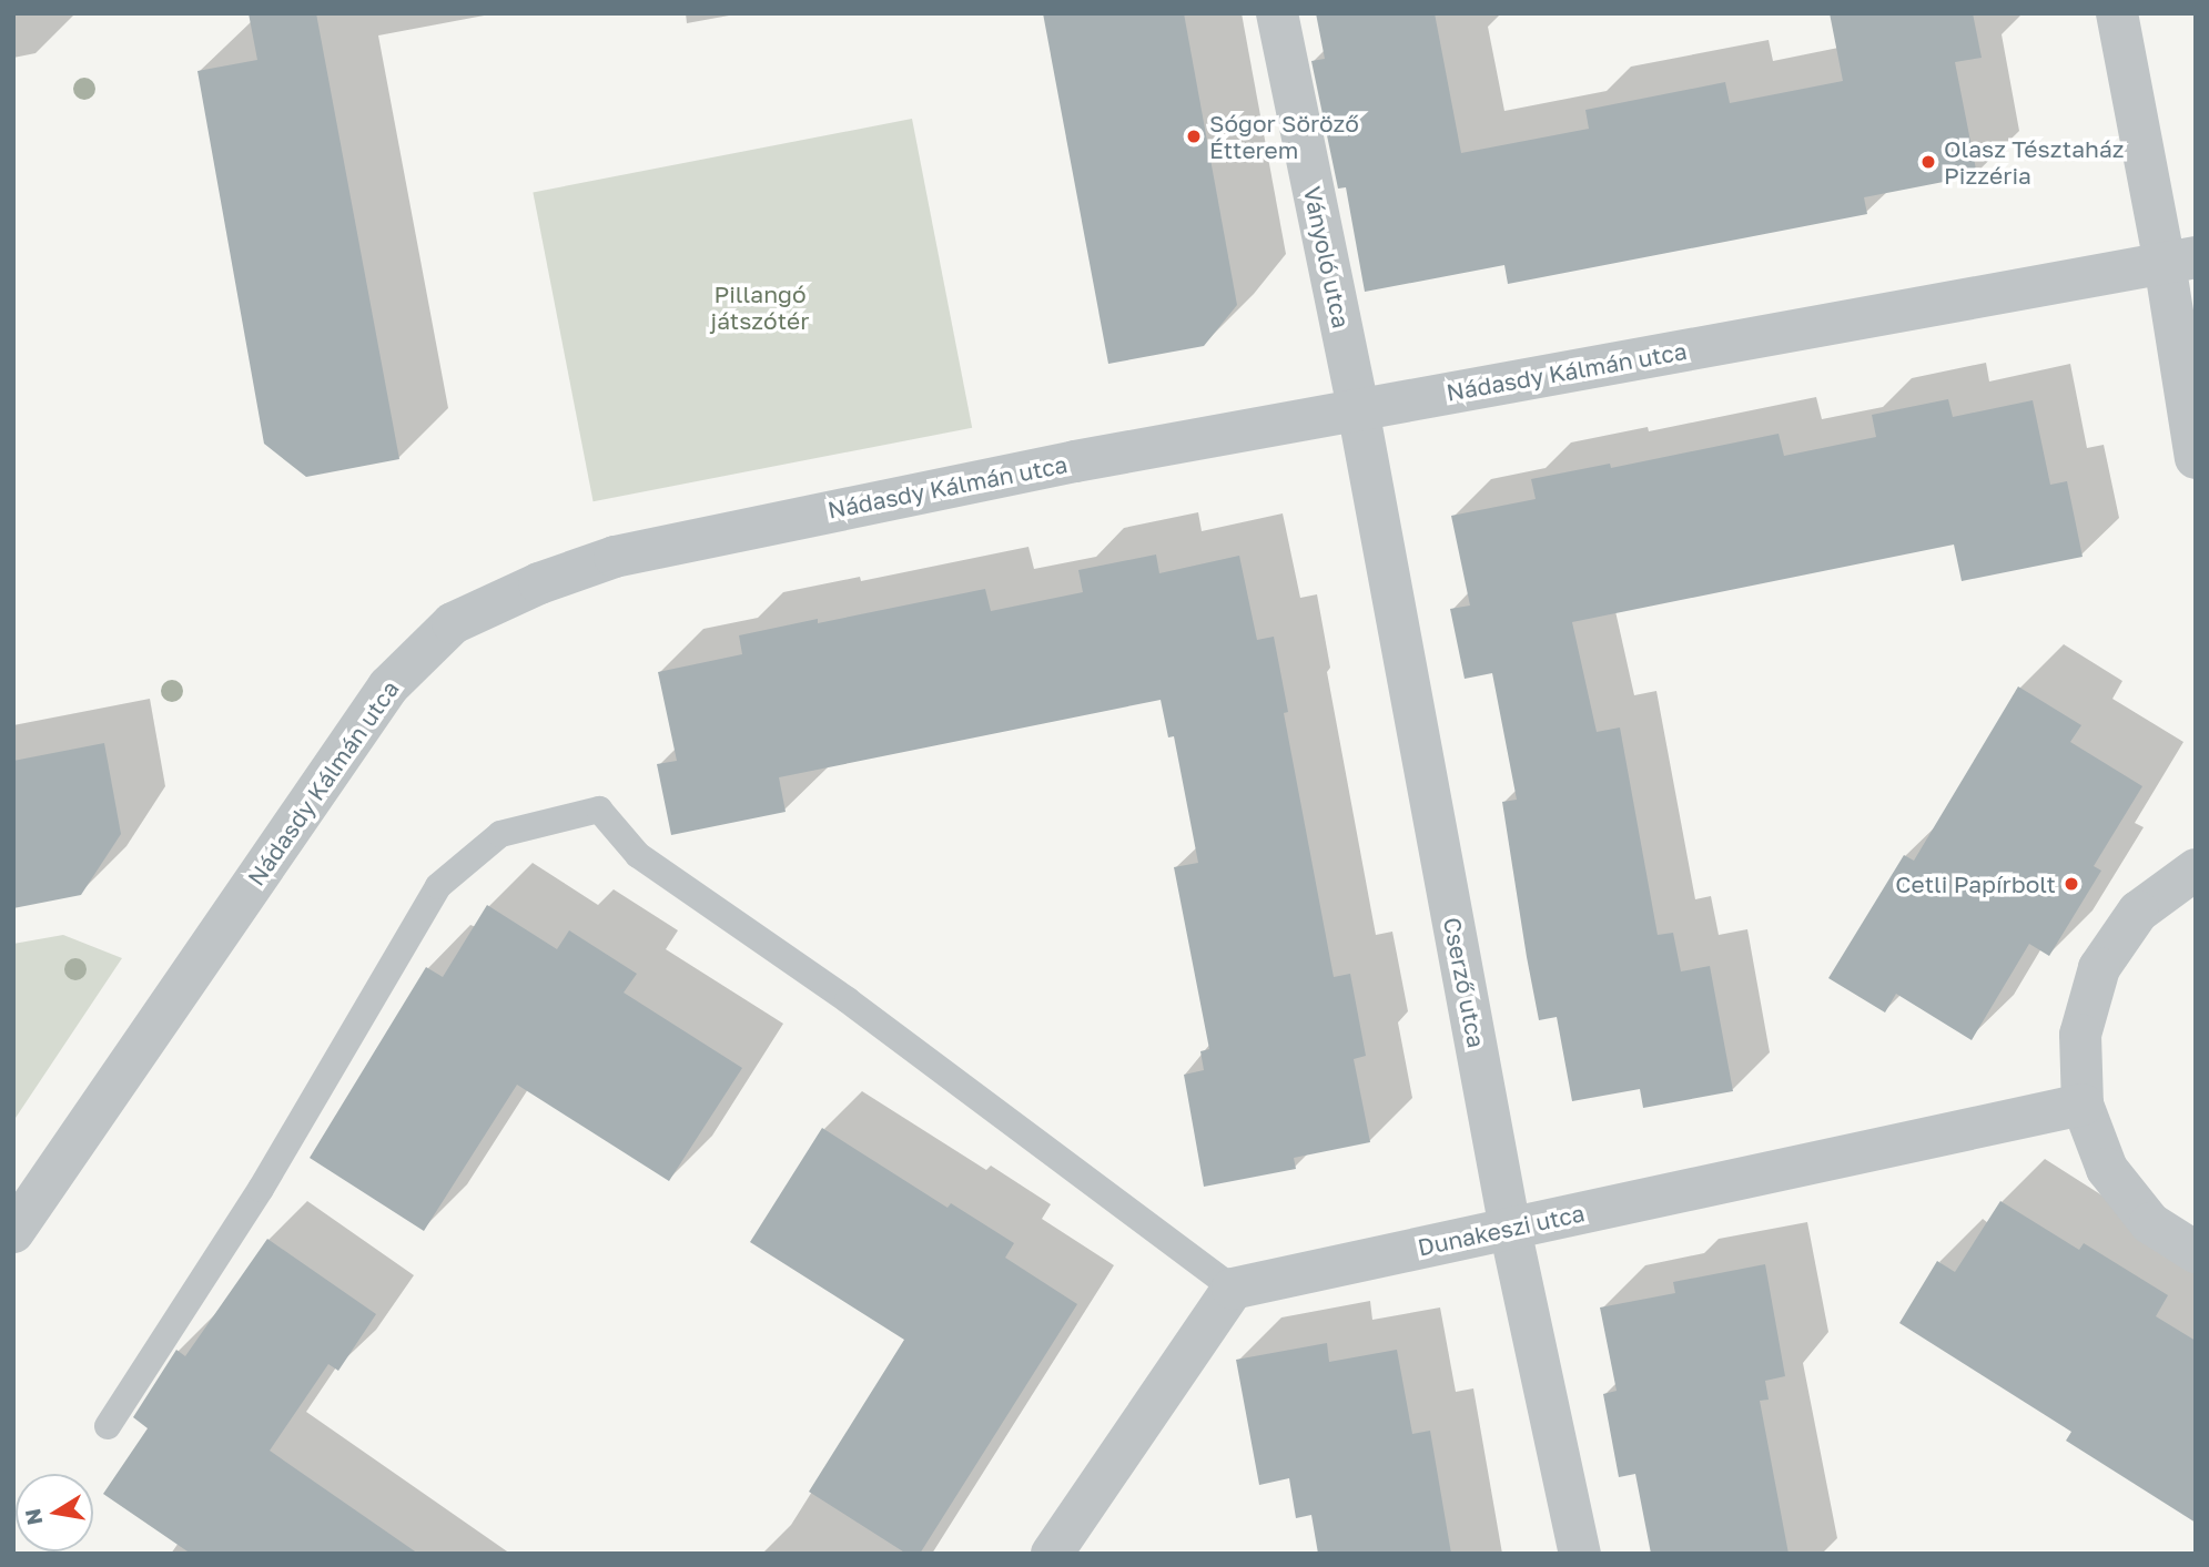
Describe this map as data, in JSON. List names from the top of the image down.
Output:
{
  "streets": {
    "street": [
      "Ványoló utca",
      "Nádasdy Kálmán utca",
      "Cserző utca",
      "Dunakeszi utca"
    ]
  },
  "crossings": [
    ["Ványoló utca", "Nádasdy Kálmán utca"],
    ["Ványoló utca", "Cserző utca"],
    ["Nádasdy Kálmán utca", "Cserző utca"],
    ["Cserző utca", "Dunakeszi utca"]
  ],
  "parks": ["Pillangó játszótér"],
  "places": ["Sógor Söröző Étterem", "Olasz Tésztaház Pizzéria", "Cetli Papírbolt"],
  "north": "left"
}
